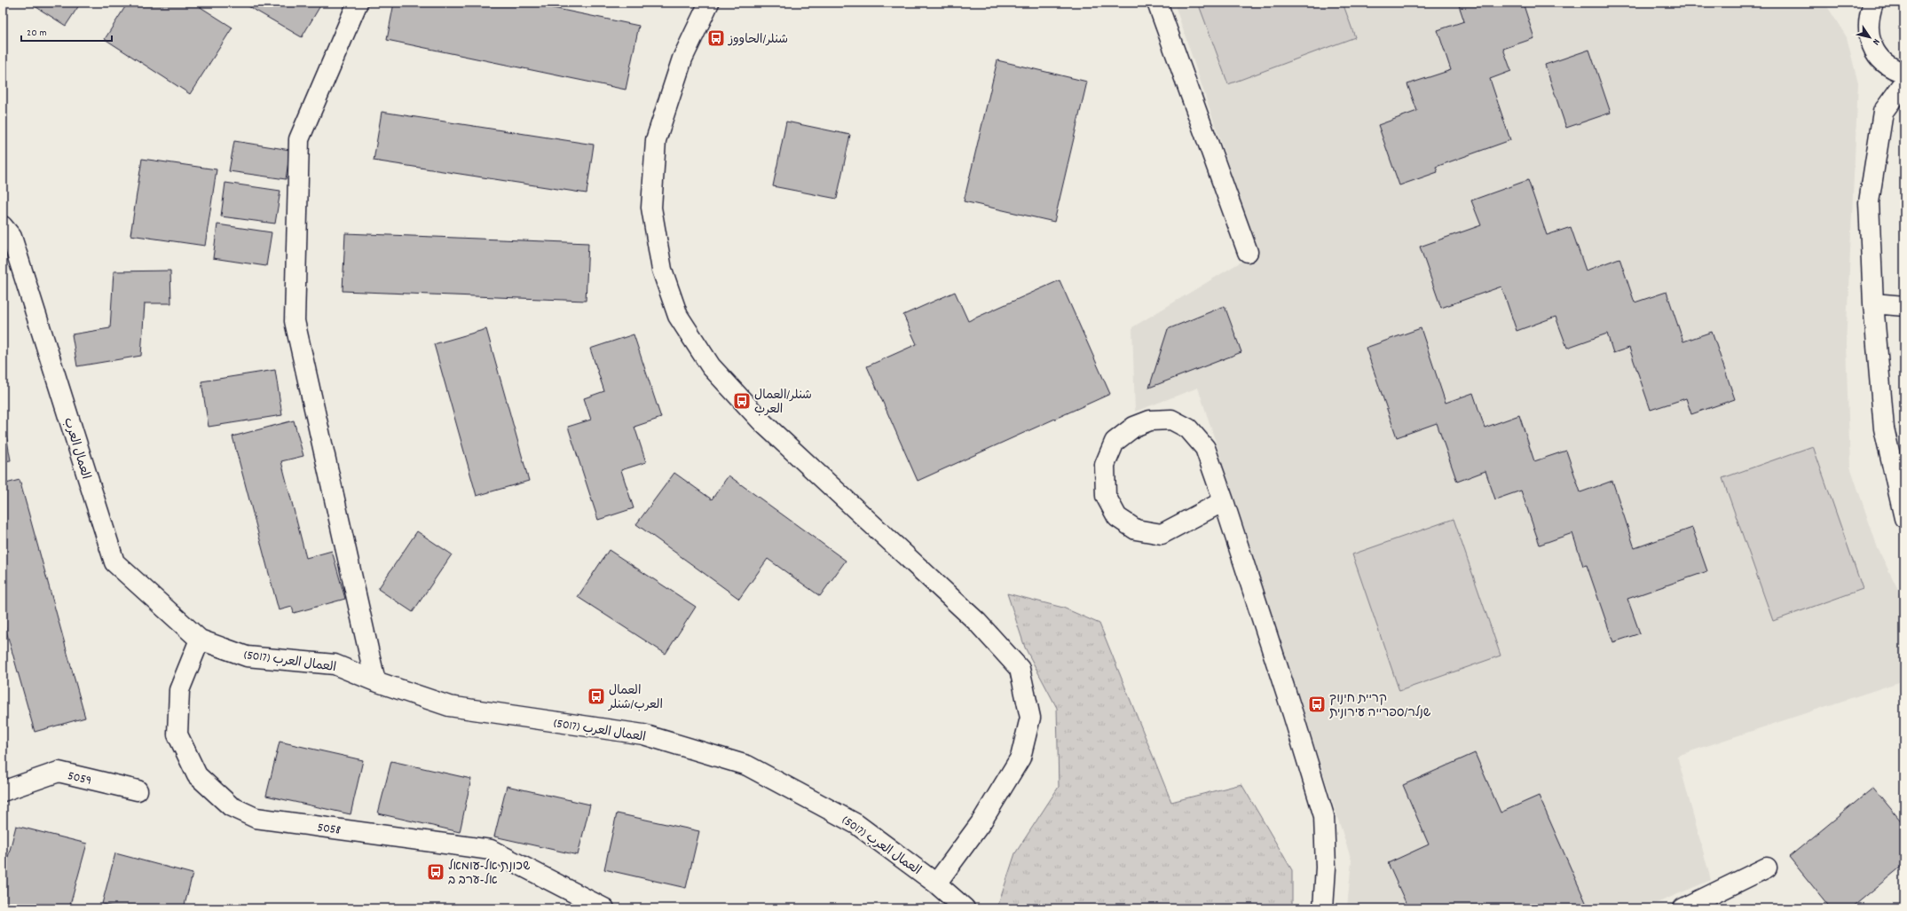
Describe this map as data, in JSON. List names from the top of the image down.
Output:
{
  "streets": {
    "street": [
      "العمال العرب",
      "العمال العرب (5017)",
      "5059",
      "5058"
    ]
  },
  "crossings": [
    ["العمال العرب", "العمال العرب (5017)"],
    ["العمال العرب", "5058"],
    ["العمال العرب (5017)", "5058"]
  ],
  "places": {
    "bus stop": [
      "شنلر/الحاووز",
      "شنلر/العمال العرب",
      "العمال العرب/شنلر",
      "קריית חינוך שנלר/ספרייה עירונית",
      "שכונת אל-עומאל אל-ערב ב"
    ]
  },
  "scale_bar": "20 m",
  "north": "bottom right"
}
